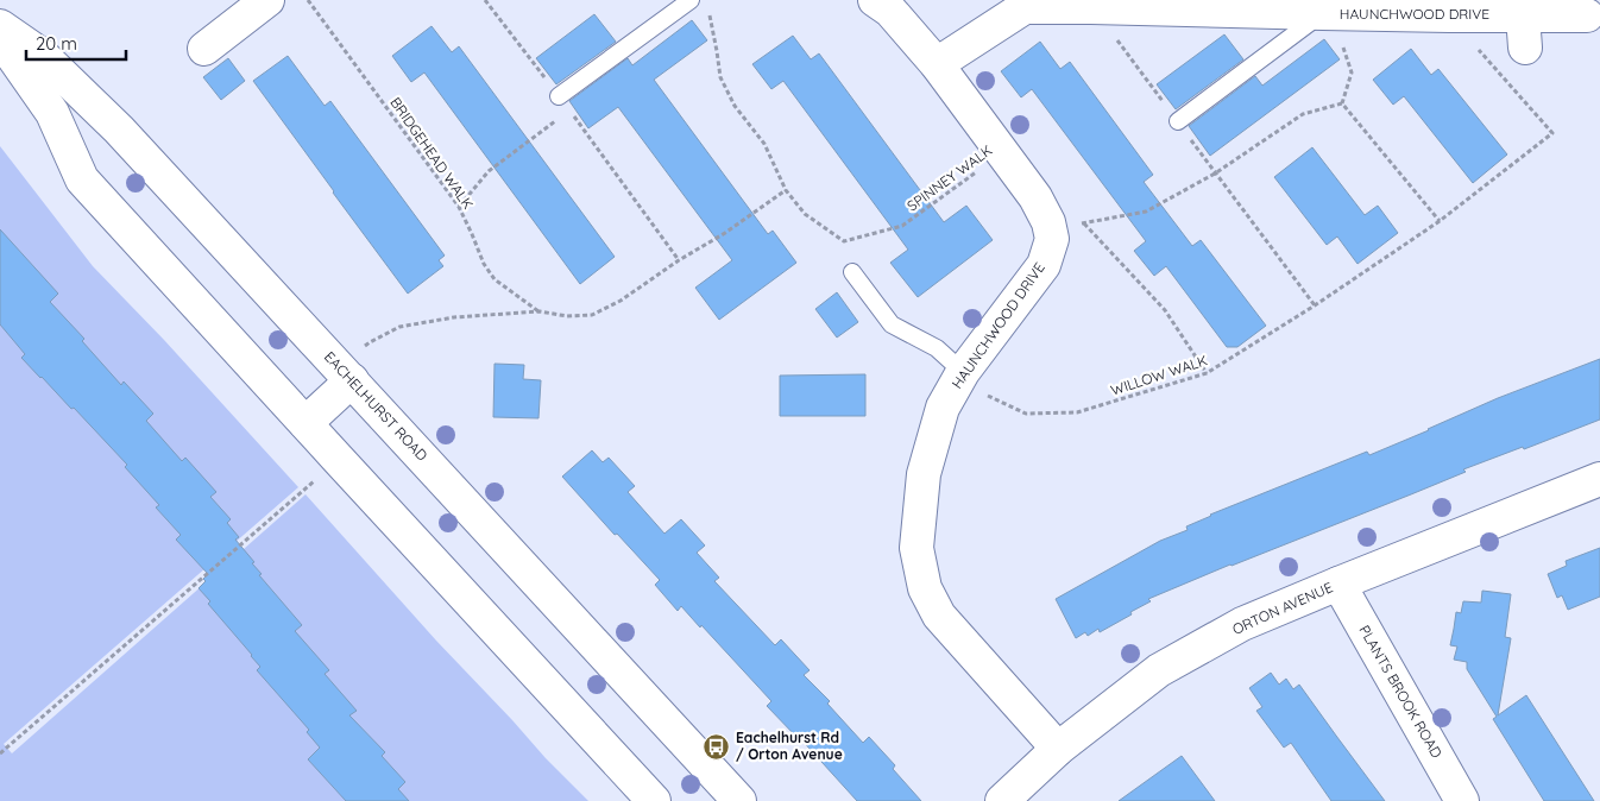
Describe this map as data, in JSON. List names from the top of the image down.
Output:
{
  "streets": {
    "street": [
      "HAUNCHWOOD DRIVE",
      "EACHELHURST ROAD",
      "ORTON AVENUE",
      "PLANTS BROOK ROAD"
    ],
    "path": ["BRIDGEHEAD WALK", "SPINNEY WALK", "WILLOW WALK"]
  },
  "crossings": [
    ["HAUNCHWOOD DRIVE", "SPINNEY WALK"],
    ["HAUNCHWOOD DRIVE", "WILLOW WALK"],
    ["HAUNCHWOOD DRIVE", "ORTON AVENUE"],
    ["BRIDGEHEAD WALK", "SPINNEY WALK"],
    ["BRIDGEHEAD WALK", "EACHELHURST ROAD"],
    ["ORTON AVENUE", "PLANTS BROOK ROAD"]
  ],
  "places": {
    "bus stop": ["Eachelhurst Rd / Orton Avenue"]
  },
  "scale_bar": "20 m"
}
